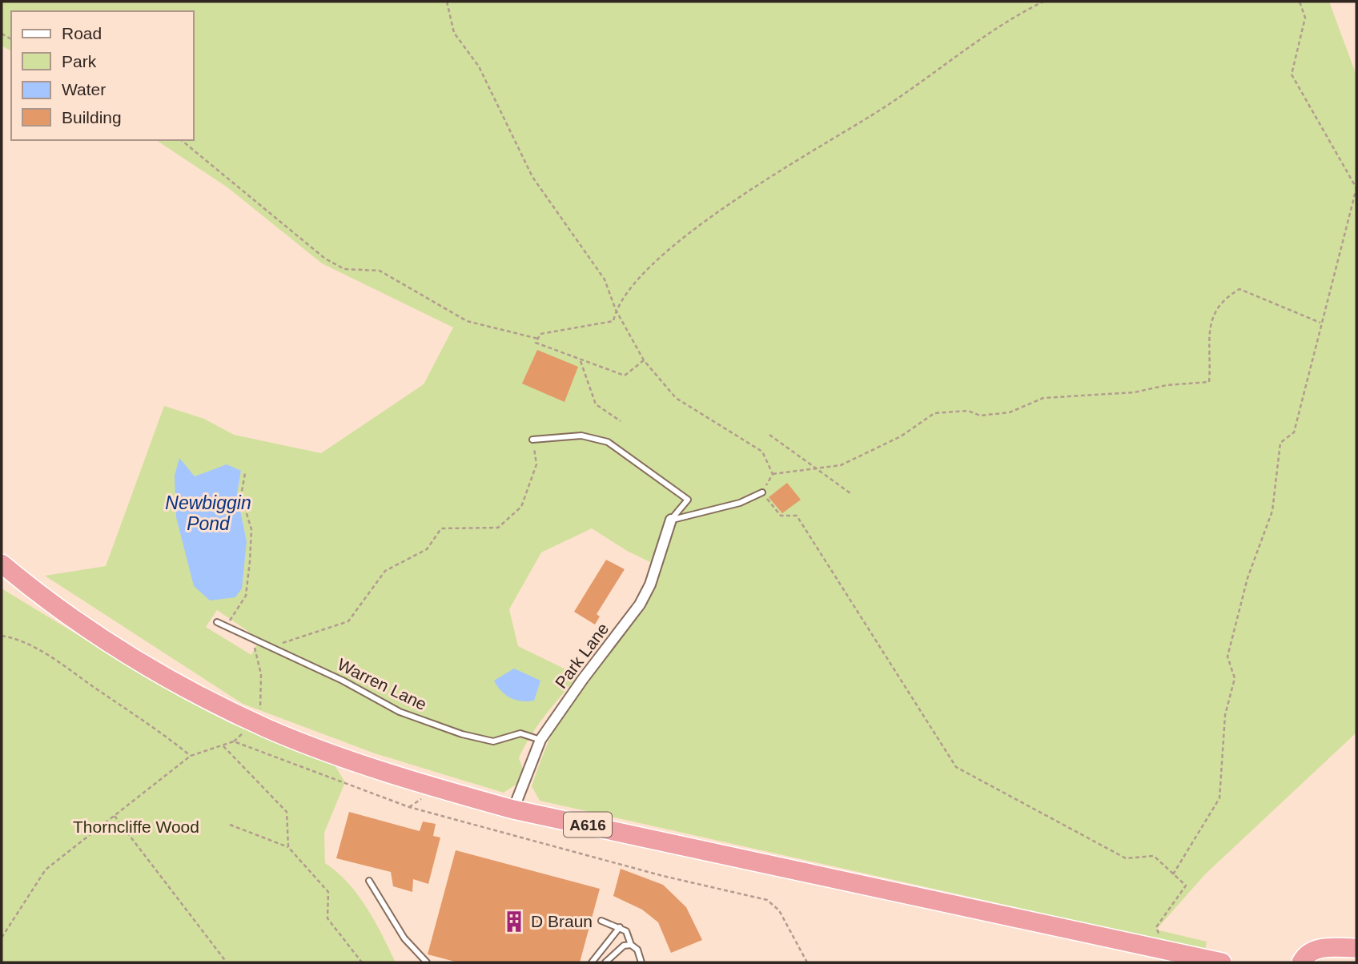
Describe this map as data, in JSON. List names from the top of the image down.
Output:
{
  "streets": {
    "highway": ["A616"],
    "street": ["Park Lane"],
    "lane": ["Warren Lane"]
  },
  "crossings": [
    ["Park Lane", "Warren Lane"],
    ["Park Lane", "A616"]
  ],
  "water": ["Newbiggin Pond"],
  "parks": ["Thorncliffe Wood"],
  "places": {
    "building": ["D Braun"]
  },
  "legend": [
    "Road",
    "Park",
    "Water",
    "Building"
  ]
}
